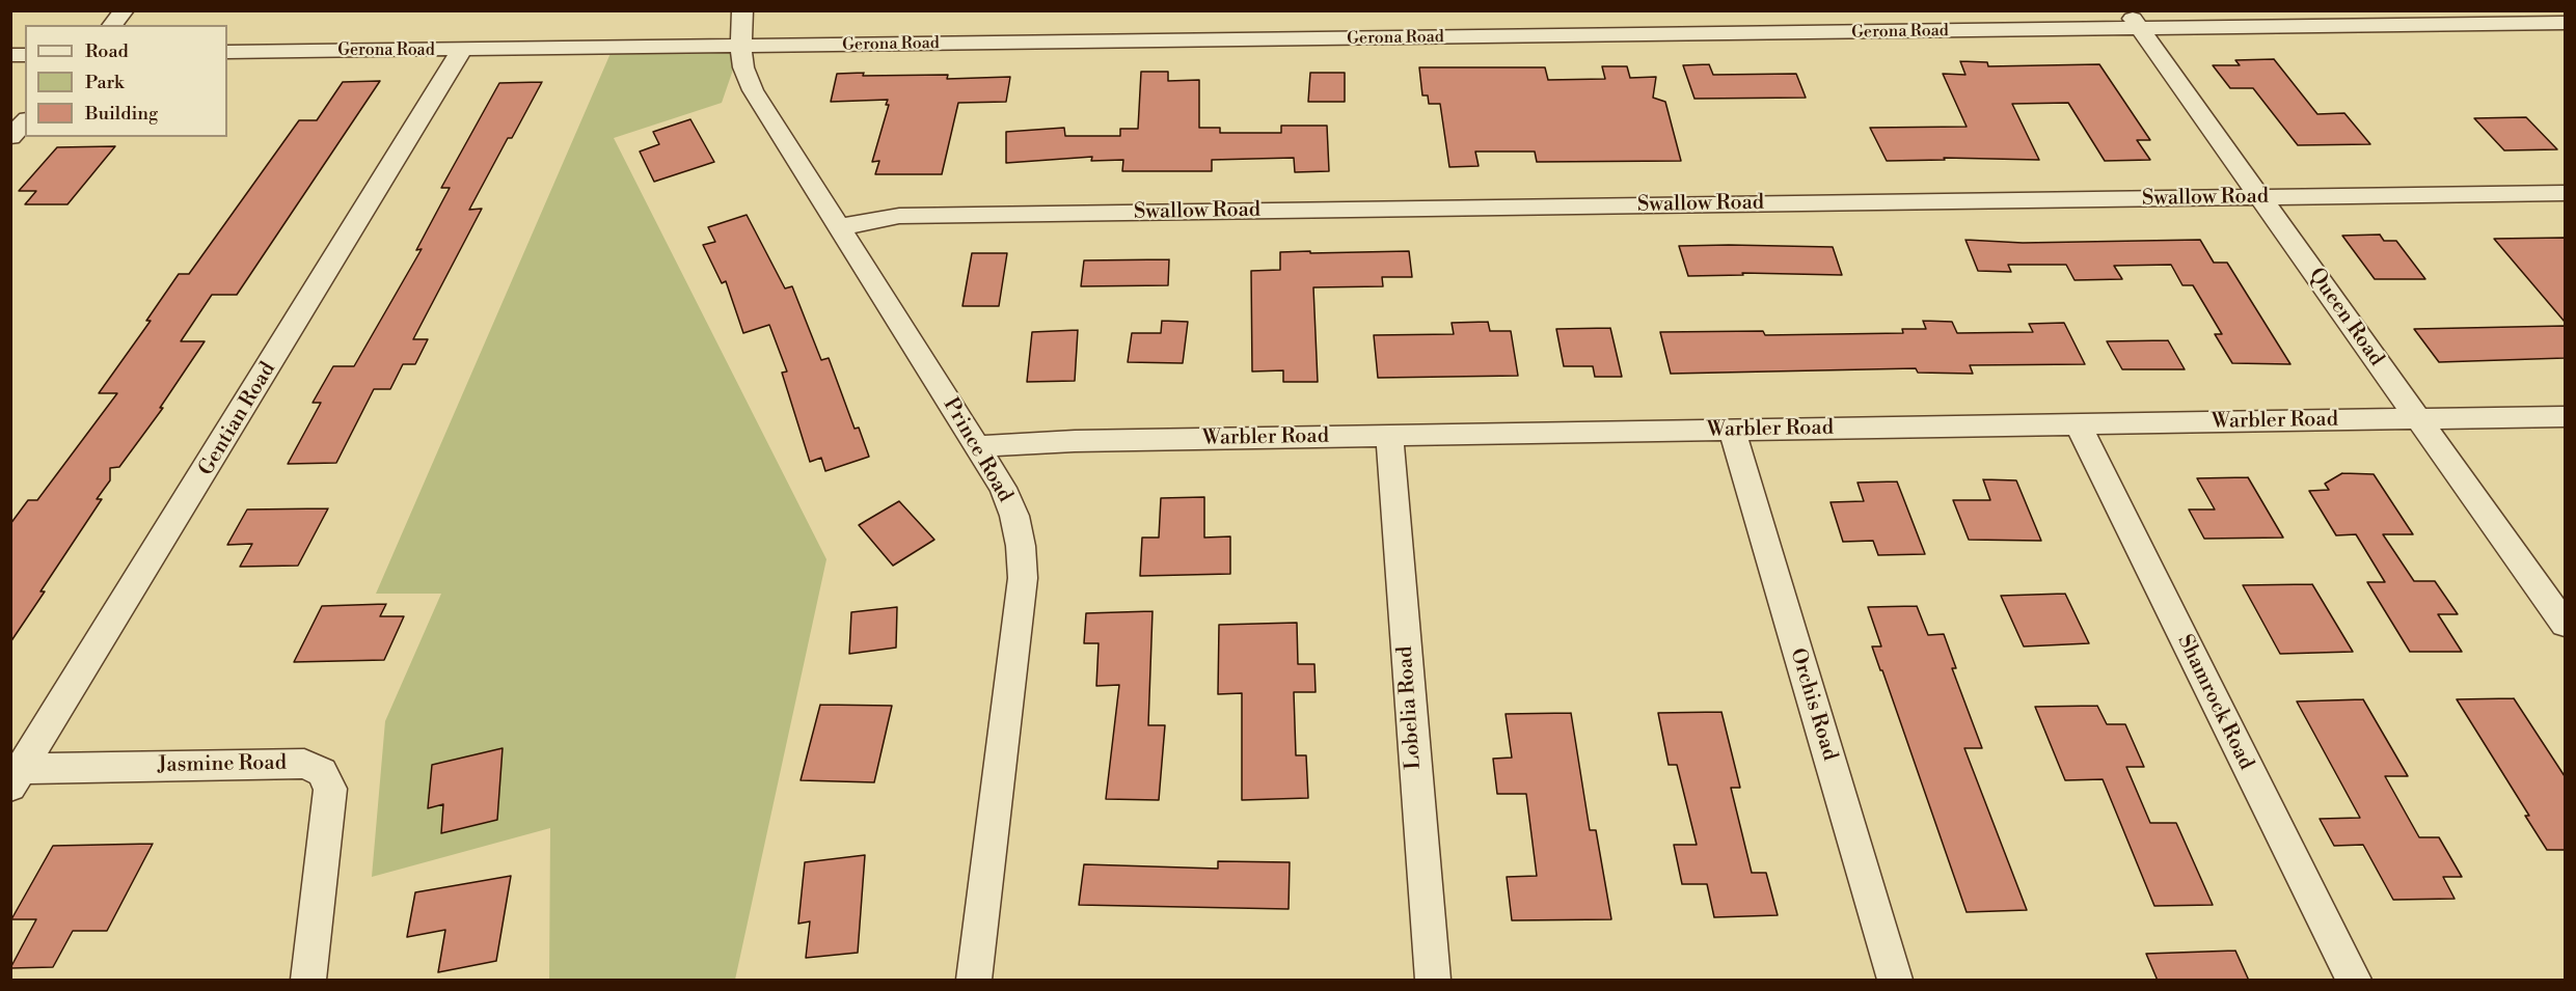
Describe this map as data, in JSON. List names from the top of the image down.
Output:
{
  "streets": {
    "street": [
      "Gerona Road",
      "Swallow Road",
      "Queen Road",
      "Gentian Road",
      "Warbler Road",
      "Prince Road",
      "Shamrock Road",
      "Orchis Road",
      "Lobelia Road",
      "Jasmine Road"
    ]
  },
  "crossings": [
    ["Gerona Road", "Queen Road"],
    ["Gerona Road", "Gentian Road"],
    ["Gerona Road", "Prince Road"],
    ["Swallow Road", "Queen Road"],
    ["Swallow Road", "Prince Road"],
    ["Queen Road", "Warbler Road"],
    ["Gentian Road", "Jasmine Road"],
    ["Warbler Road", "Prince Road"],
    ["Warbler Road", "Shamrock Road"],
    ["Warbler Road", "Orchis Road"],
    ["Warbler Road", "Lobelia Road"]
  ],
  "legend": ["Road", "Park", "Building"]
}
